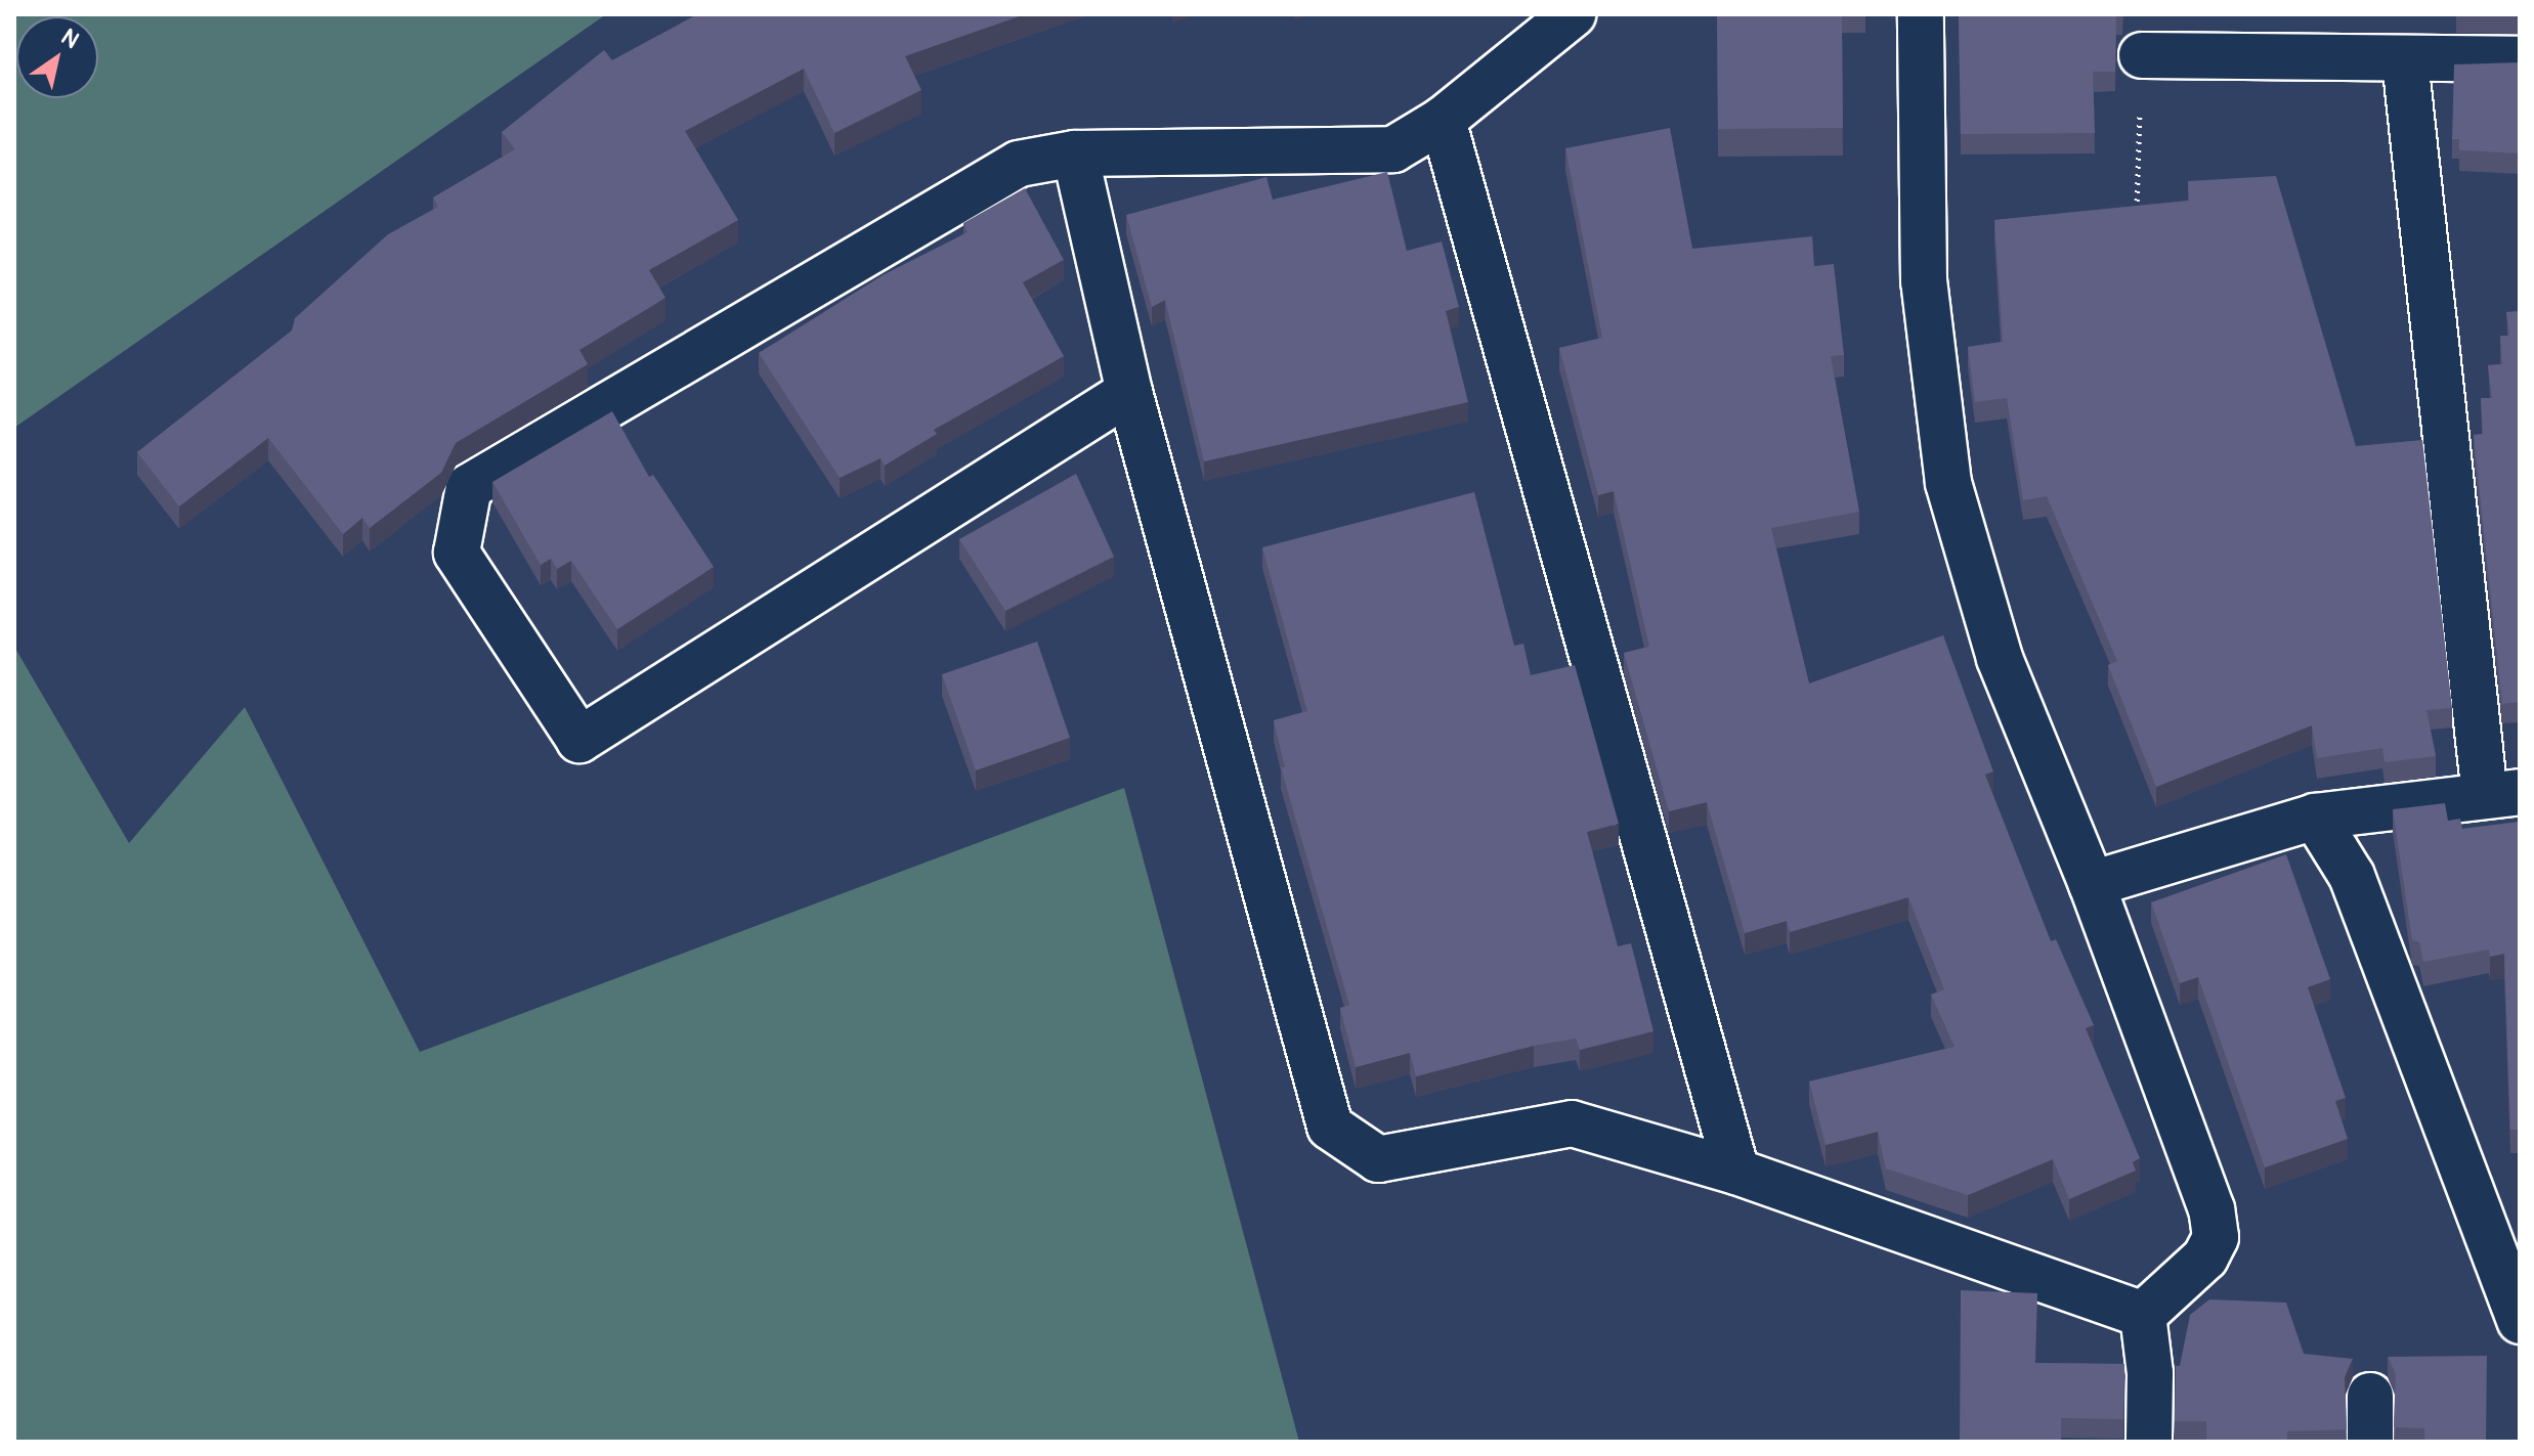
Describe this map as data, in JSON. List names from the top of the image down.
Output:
{
  "north": "top right"
}
